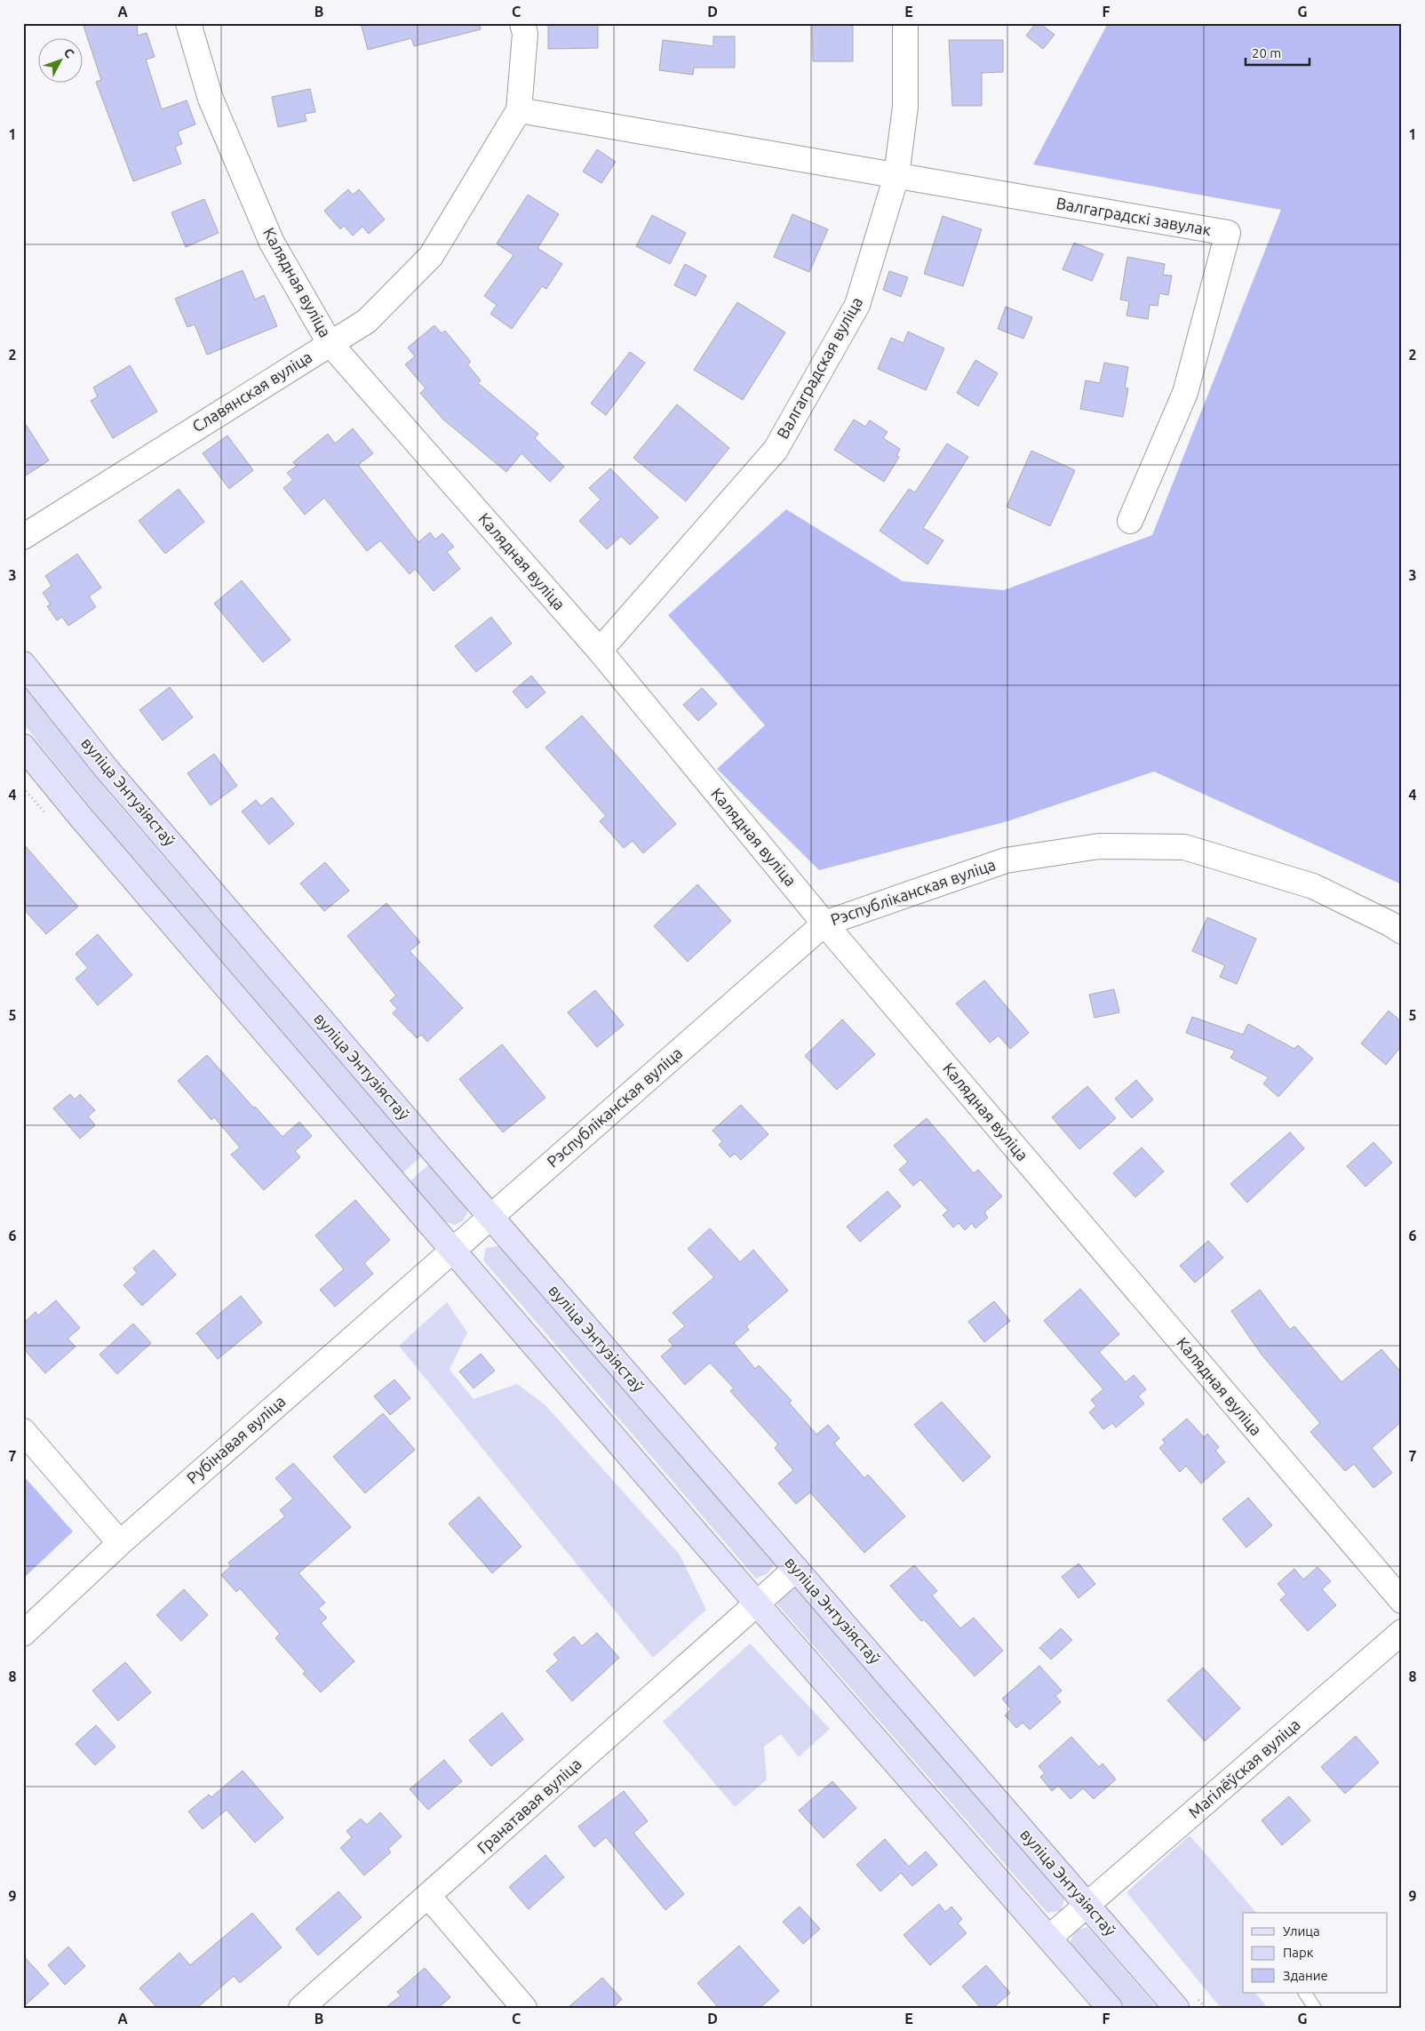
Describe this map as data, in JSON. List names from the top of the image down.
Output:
{
  "streets": {
    "street": [
      "Валгаградскі завулак",
      "Калядная вуліца",
      "Валгаградская вуліца",
      "Славянская вуліца",
      "вуліца Энтузіястаў",
      "Рэспубліканская вуліца",
      "Рубінавая вуліца",
      "Магілёўская вуліца",
      "Гранатавая вуліца"
    ]
  },
  "crossings": [
    ["Валгаградскі завулак", "Валгаградская вуліца"],
    ["Калядная вуліца", "Валгаградская вуліца"],
    ["Калядная вуліца", "Славянская вуліца"],
    ["Калядная вуліца", "Рэспубліканская вуліца"],
    ["вуліца Энтузіястаў", "Рэспубліканская вуліца"],
    ["вуліца Энтузіястаў", "Магілёўская вуліца"],
    ["вуліца Энтузіястаў", "Гранатавая вуліца"],
    ["Рэспубліканская вуліца", "Рубінавая вуліца"]
  ],
  "legend": ["Улица", "Парк", "Здание"],
  "scale_bar": "20 m",
  "north": "top right",
  "grid": {
    "columns": [
      "A",
      "B",
      "C",
      "D",
      "E",
      "F",
      "G"
    ],
    "rows": [
      "1",
      "2",
      "3",
      "4",
      "5",
      "6",
      "7",
      "8",
      "9"
    ]
  }
}
